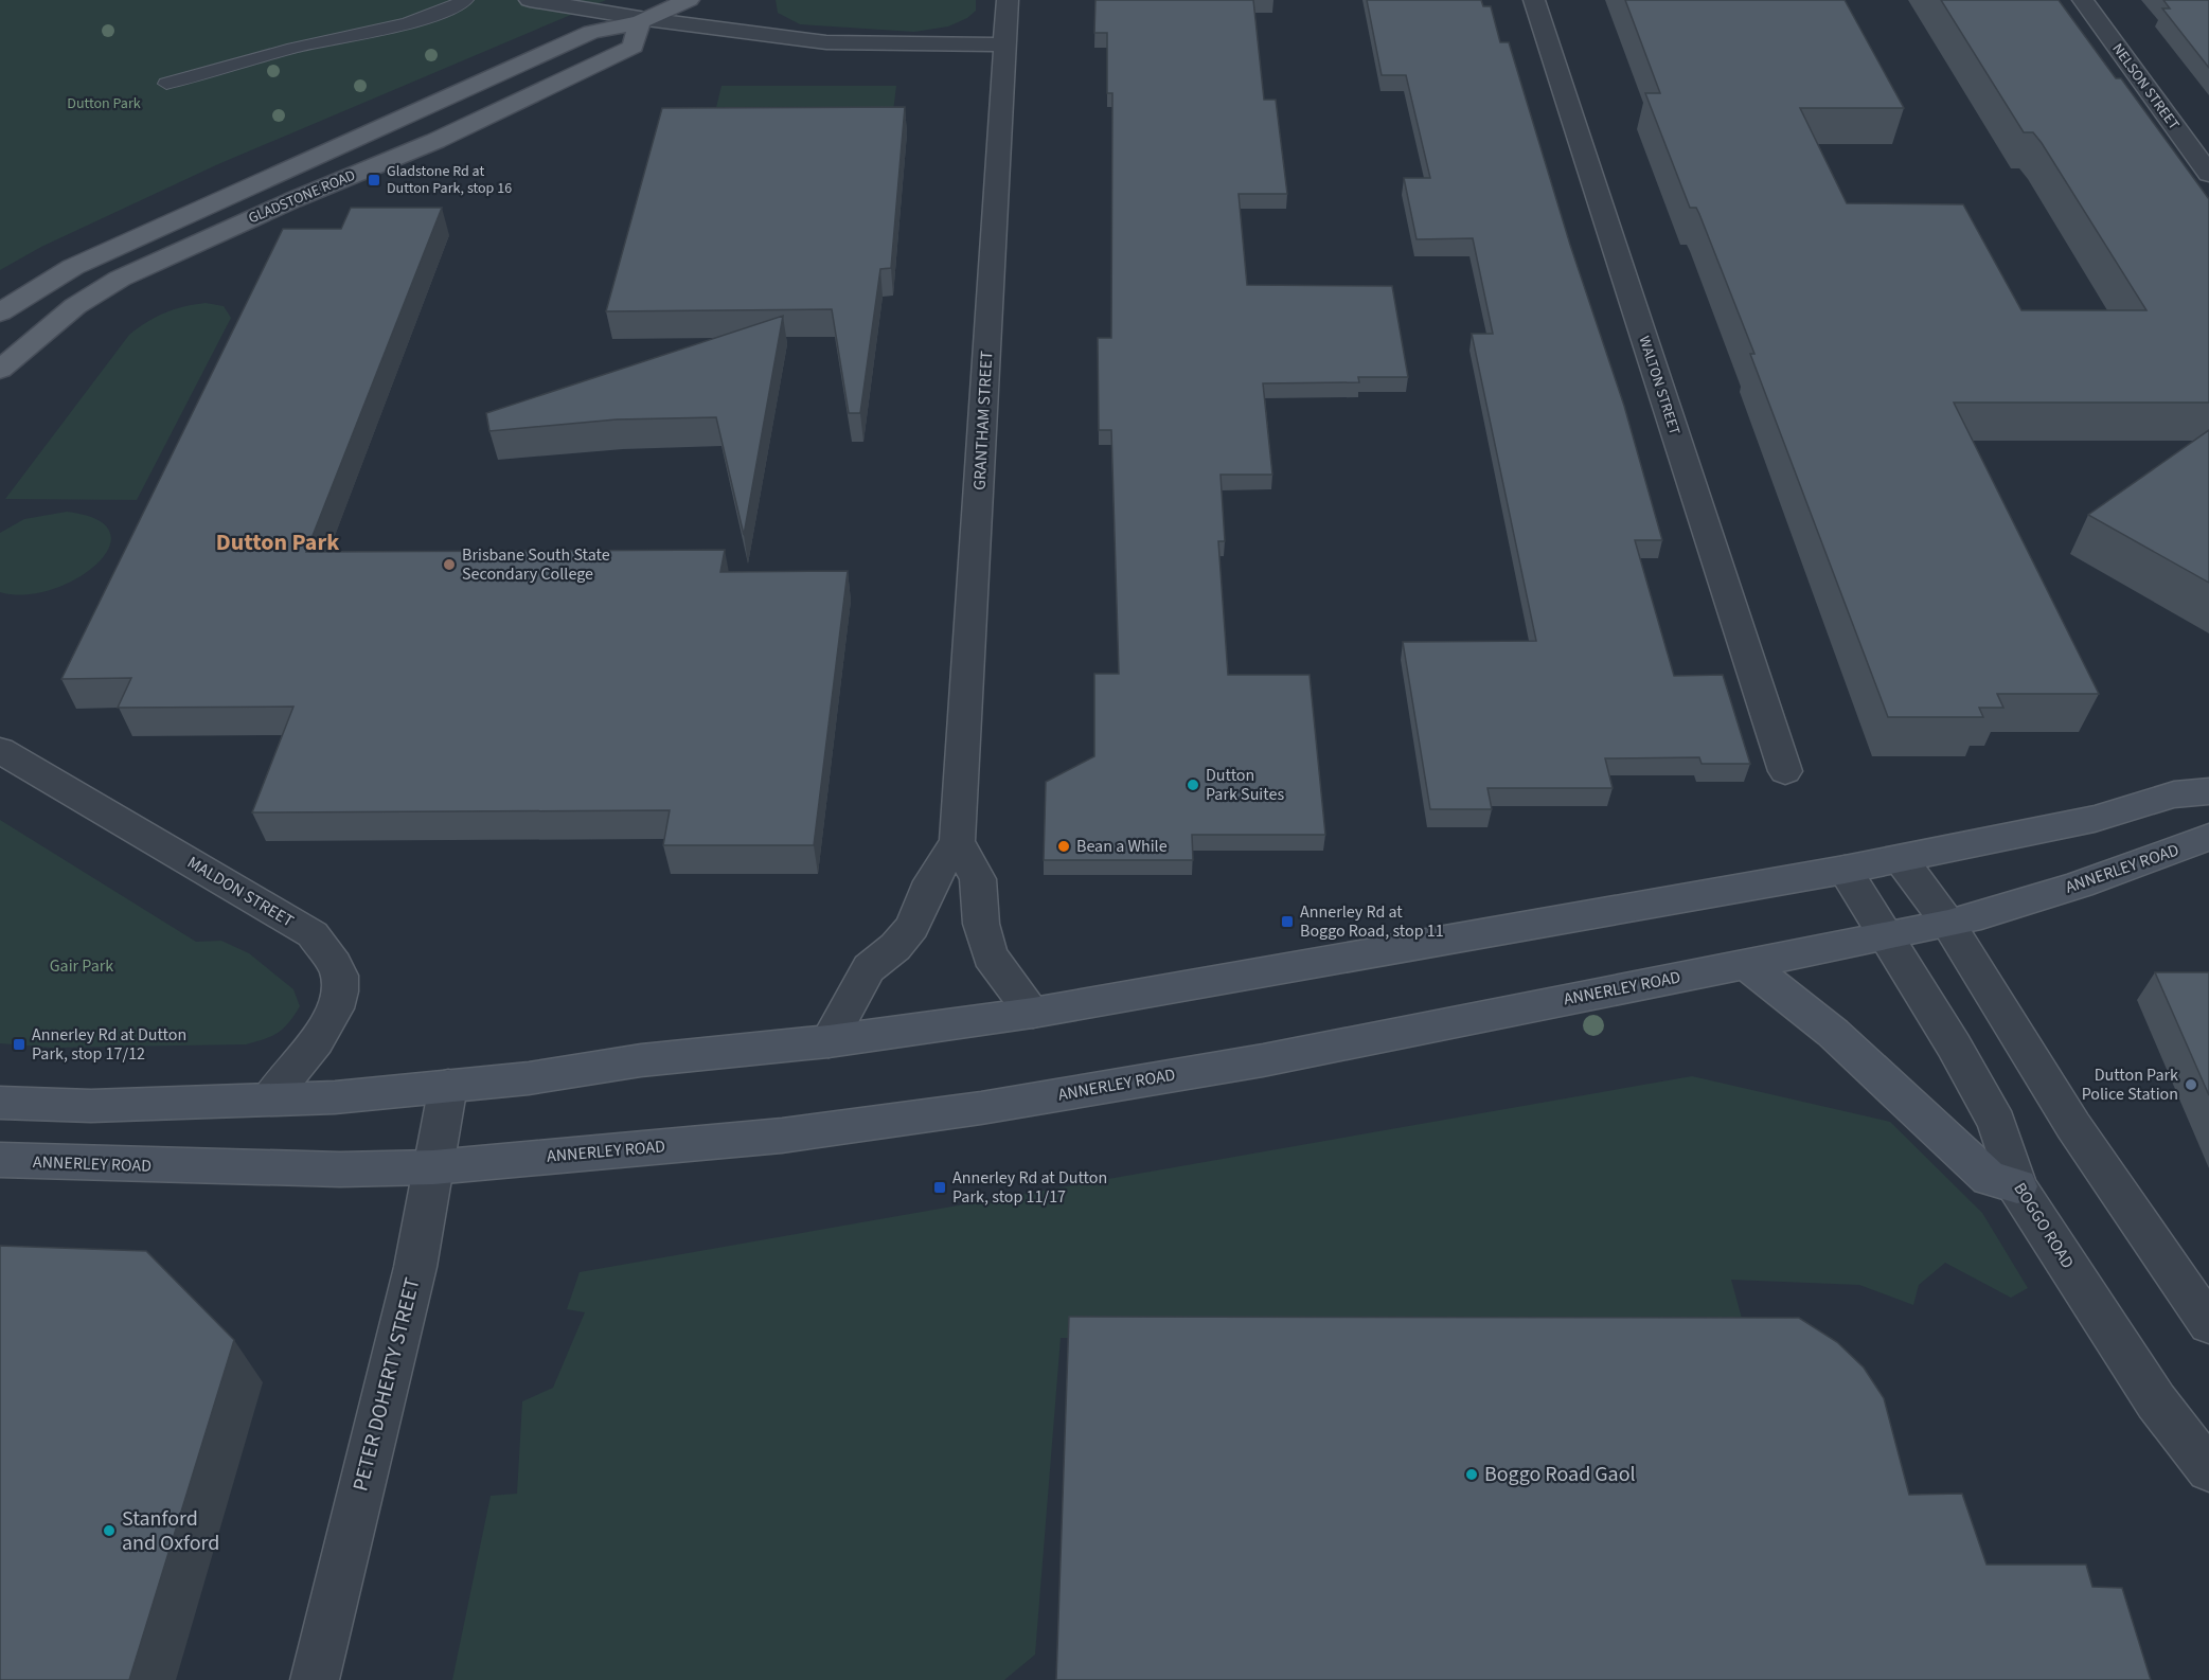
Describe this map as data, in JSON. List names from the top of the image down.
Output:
{
  "streets": {
    "main road": ["GLADSTONE ROAD", "ANNERLEY ROAD"],
    "street": [
      "NELSON STREET",
      "WALTON STREET",
      "GRANTHAM STREET",
      "MALDON STREET",
      "BOGGO ROAD",
      "PETER DOHERTY STREET"
    ]
  },
  "crossings": [
    ["ANNERLEY ROAD", "BOGGO ROAD"],
    ["ANNERLEY ROAD", "PETER DOHERTY STREET"]
  ],
  "districts": ["Dutton Park"],
  "parks": ["Dutton Park", "Gair Park"],
  "places": {
    "transit": [
      "Gladstone Rd at Dutton Park, stop 16",
      "Annerley Rd at Boggo Road, stop 11",
      "Annerley Rd at Dutton Park, stop 17/12",
      "Annerley Rd at Dutton Park, stop 11/17"
    ],
    "other": [
      "Brisbane South State Secondary College",
      "Dutton Park Suites",
      "Bean a While",
      "Dutton Park Police Station",
      "Boggo Road Gaol",
      "Stanford and Oxford"
    ]
  }
}
